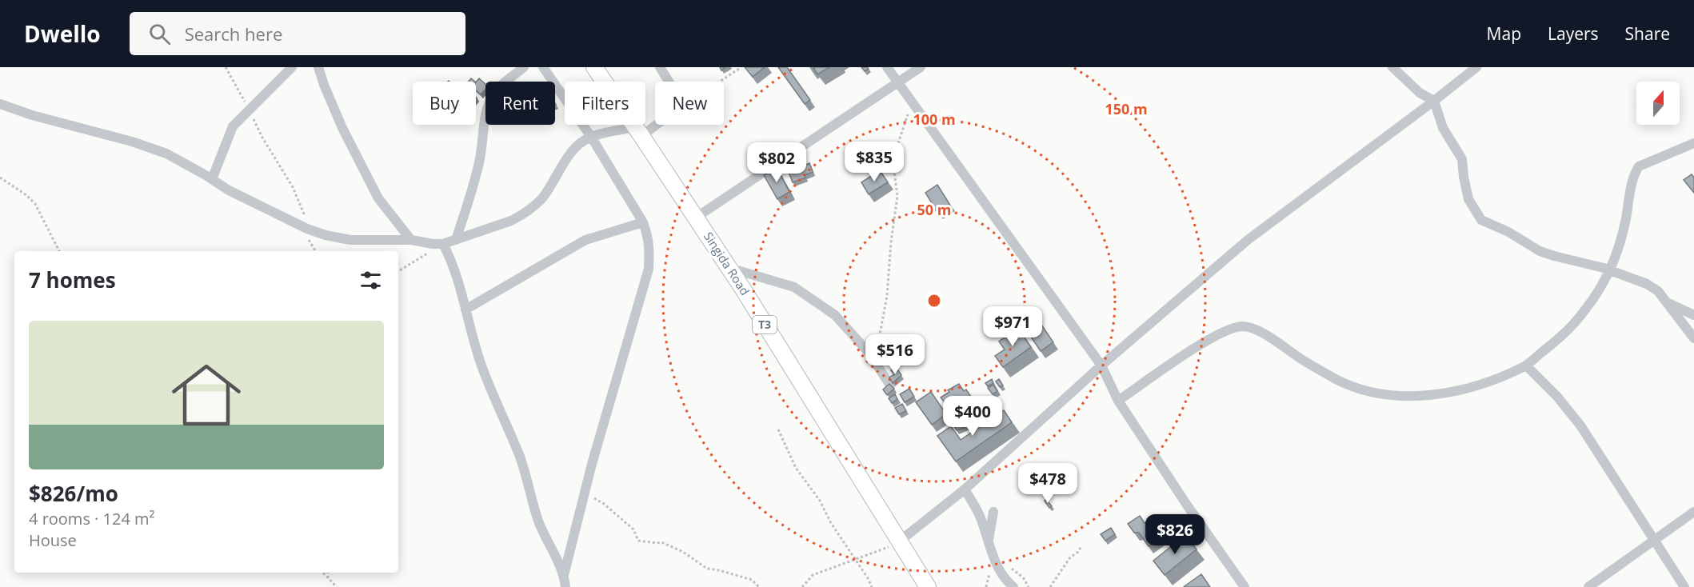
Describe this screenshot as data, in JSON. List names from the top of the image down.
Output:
{
  "streets": {
    "highway": ["Singida Road", "T3"]
  },
  "north": "top",
  "page": {
    "header": "Dwello",
    "search": "Search here",
    "nav": ["Map", "Layers", "Share"],
    "chip": [
      "Buy",
      "Rent",
      "Filters",
      "New"
    ],
    "price": [
      "$835",
      "$802",
      "$971",
      "$516",
      "$400",
      "$478",
      "$826"
    ],
    "heading": "7 homes",
    "list": [
      {
        "name": "$826/mo",
        "note": "4 rooms · 124 m² · House"
      }
    ]
  },
  "rings": ["150 m", "100 m", "50 m"]
}
